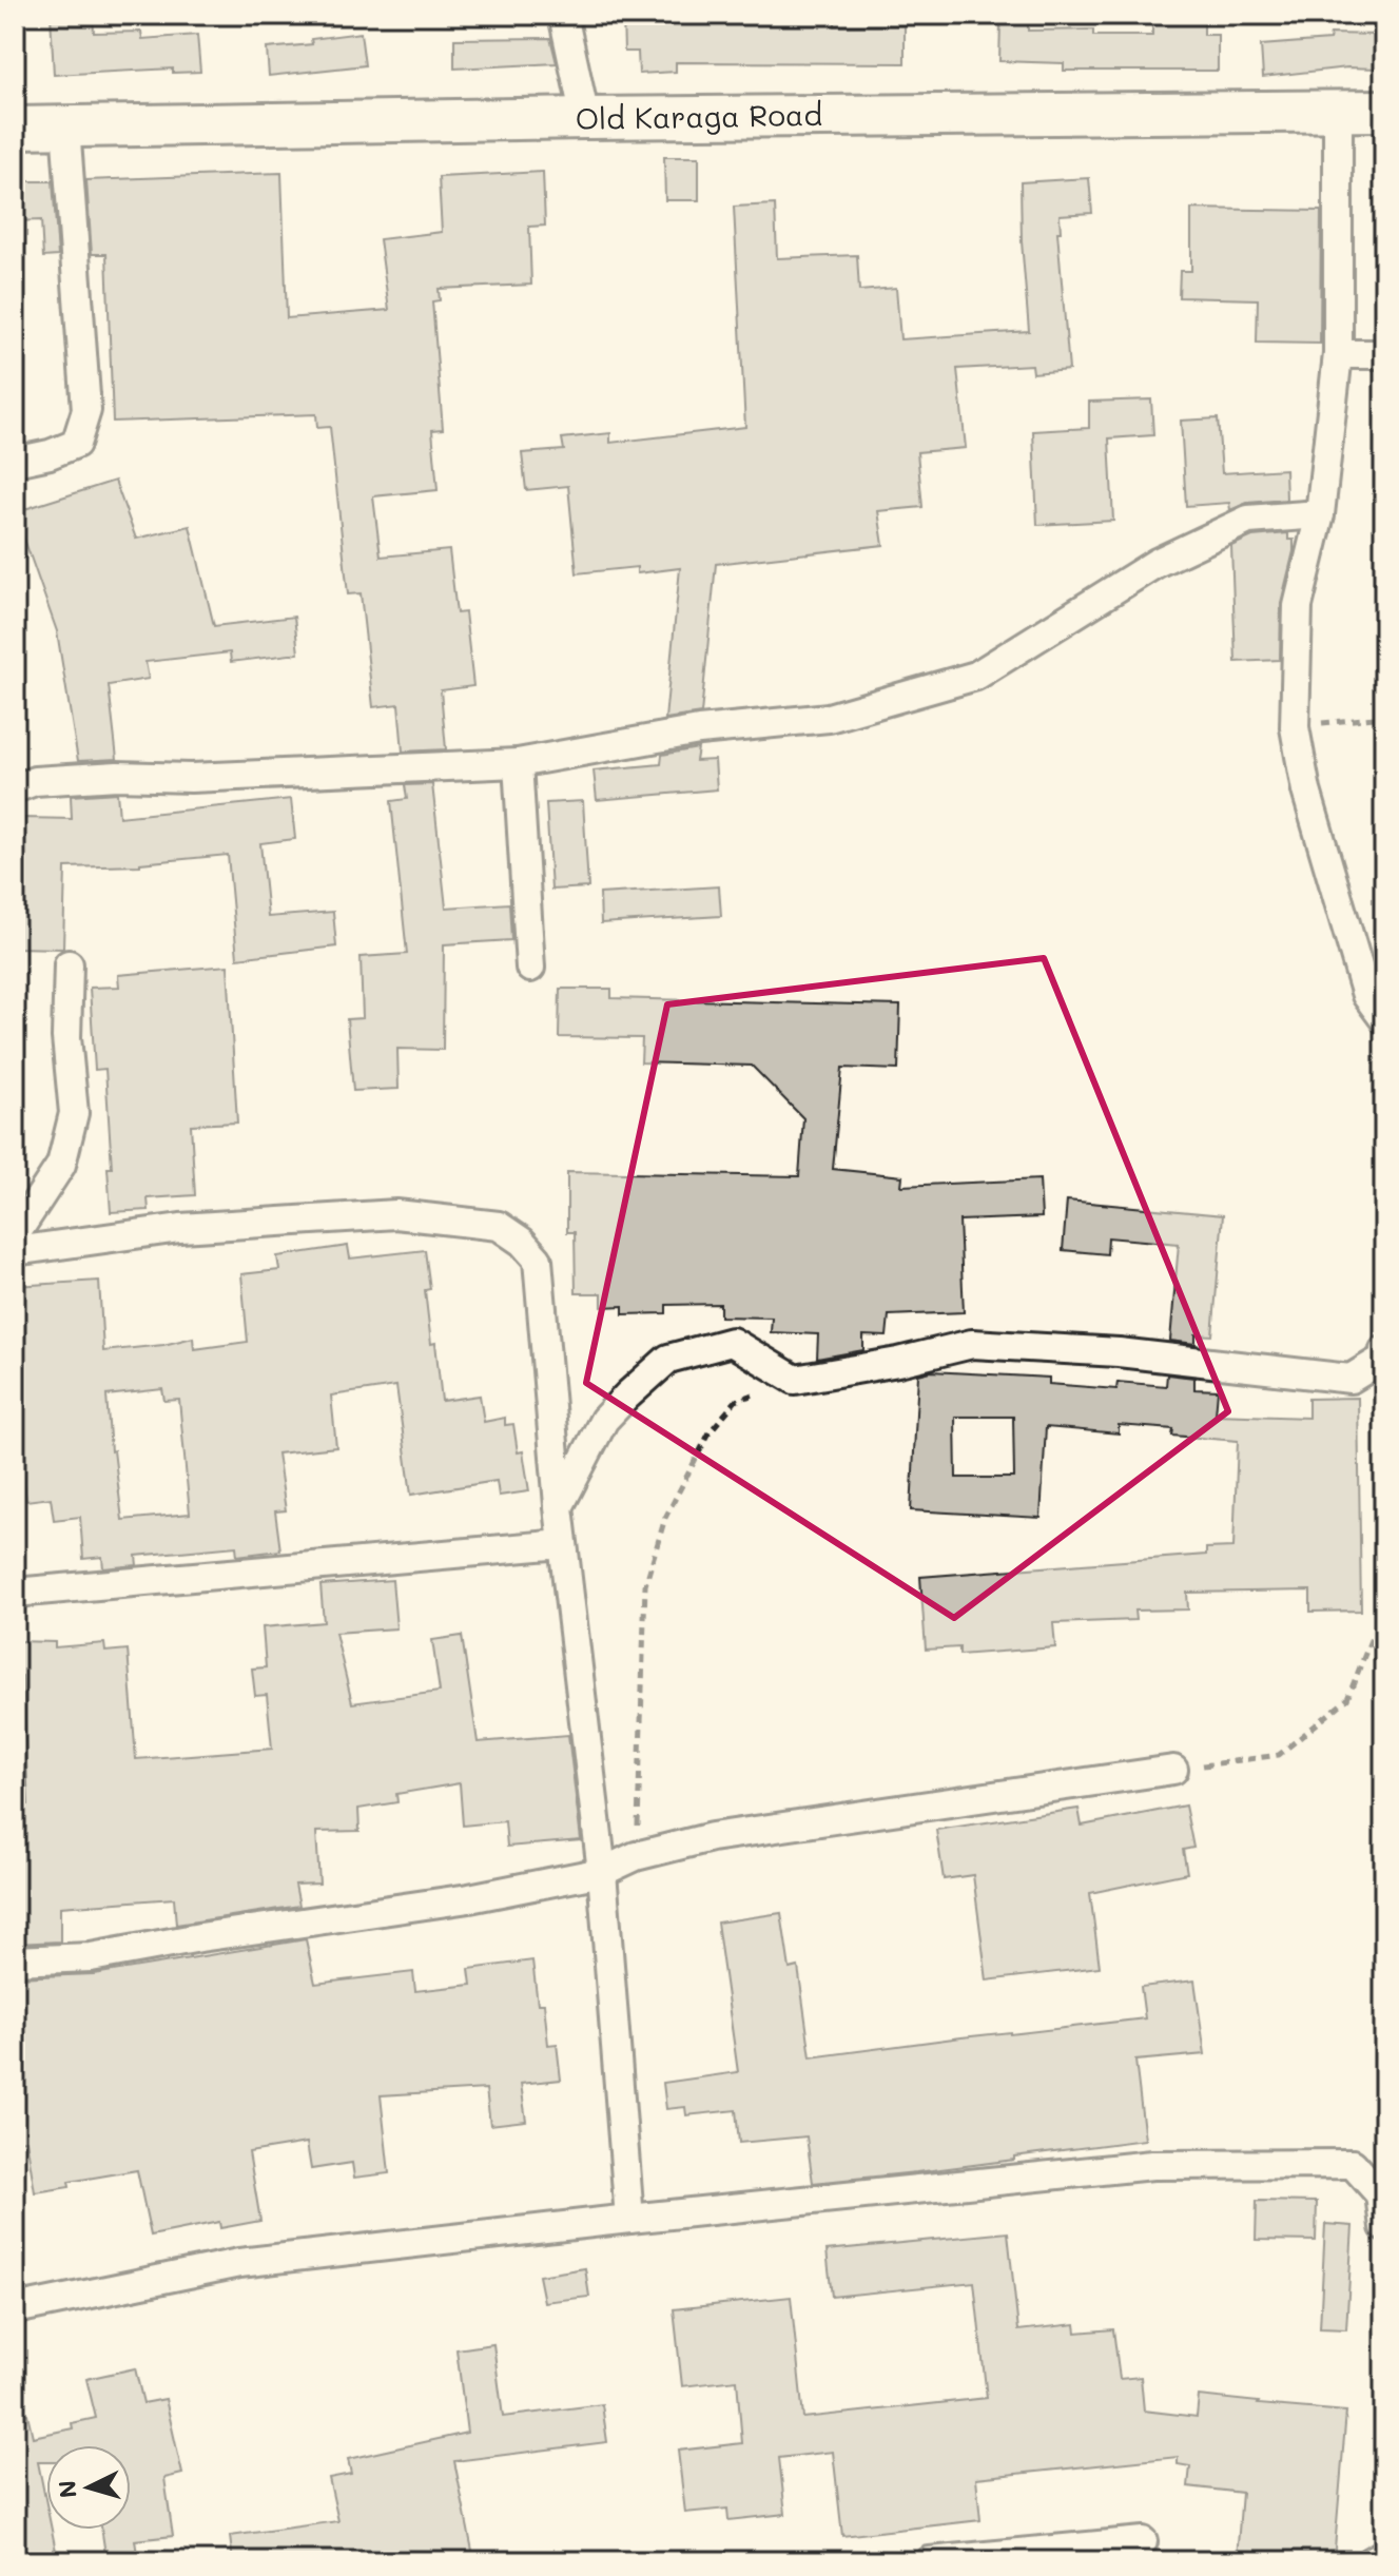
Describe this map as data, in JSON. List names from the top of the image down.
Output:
{
  "streets": {
    "street": ["Old Karaga Road"]
  },
  "north": "left"
}
